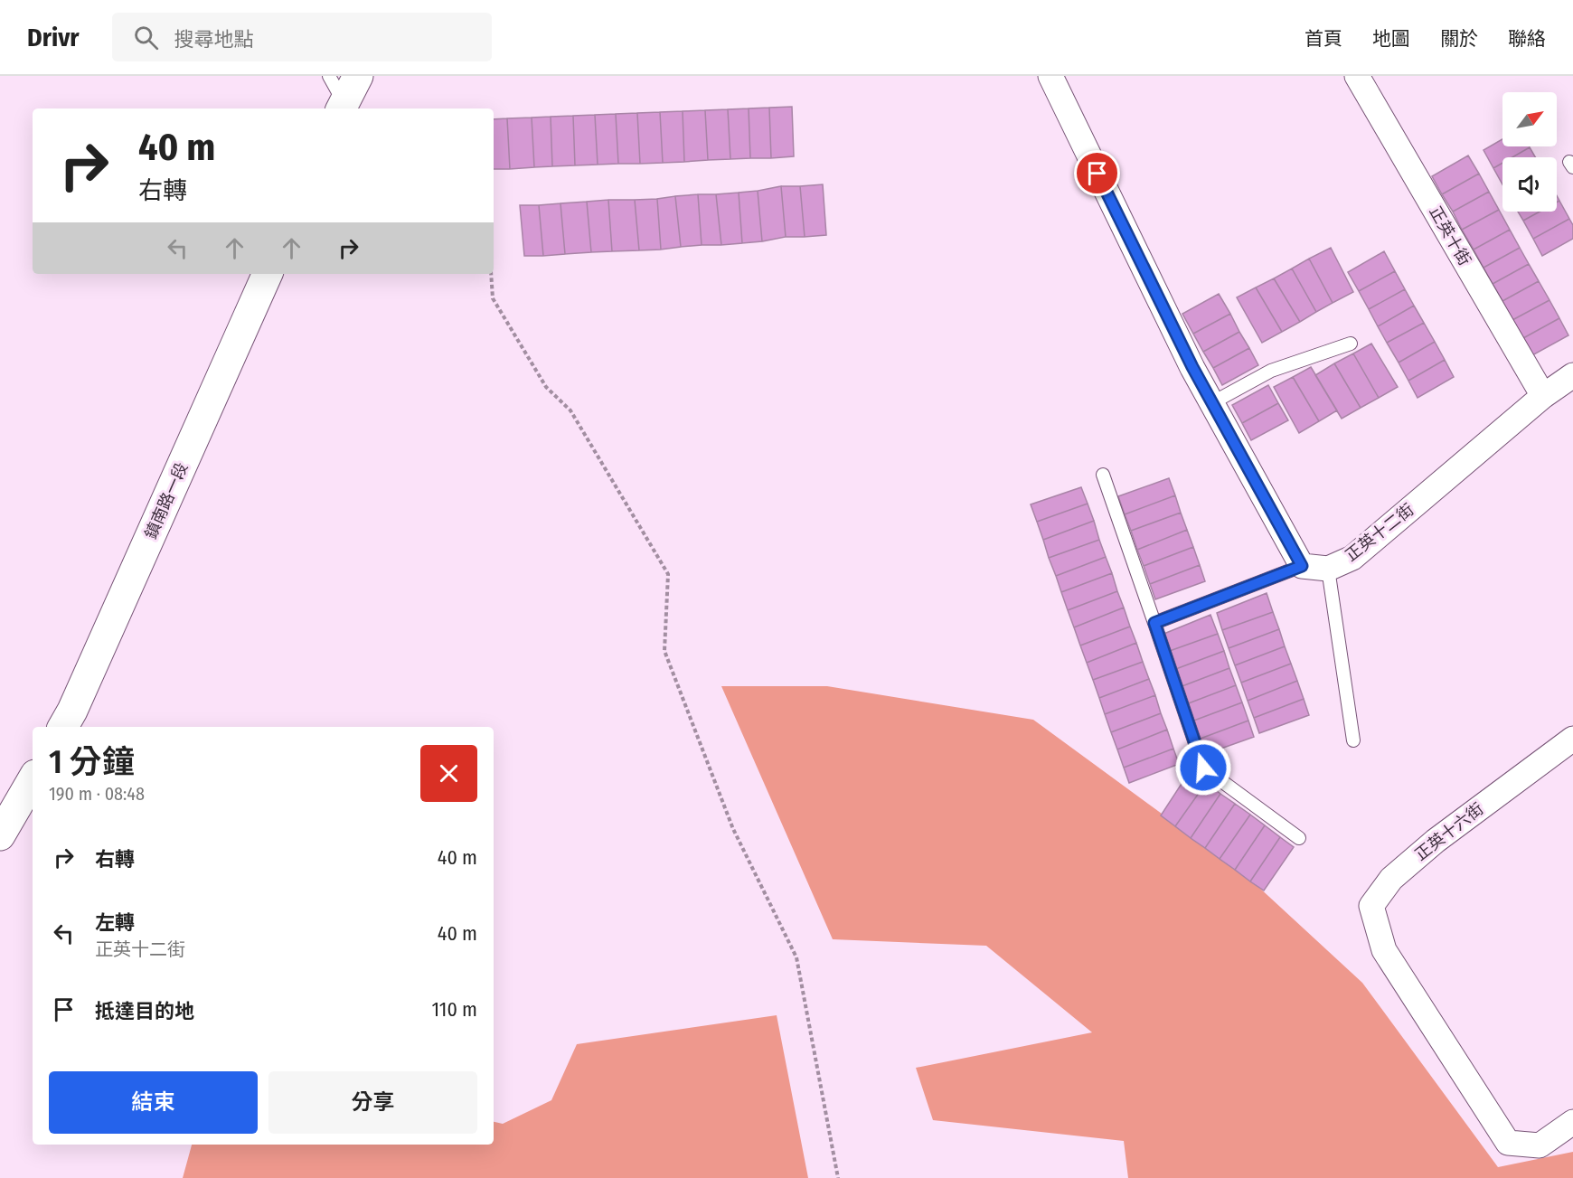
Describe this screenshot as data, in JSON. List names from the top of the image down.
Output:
{
  "streets": {
    "street": [
      "正英十街",
      "鎮南路一段",
      "正英十二街",
      "正英十六街"
    ]
  },
  "crossings": [
    ["正英十街", "正英十二街"]
  ],
  "north": "top right",
  "page": {
    "header": "Drivr",
    "search": "搜尋地點",
    "nav": [
      "首頁",
      "地圖",
      "關於",
      "聯絡"
    ],
    "turn": ["40 m", "右轉"],
    "heading": ["1 分鐘", "190 m · 08:48"],
    "list": [
      {
        "name": "右轉",
        "value": "40 m"
      },
      {
        "name": "左轉",
        "note": "正英十二街",
        "value": "40 m"
      },
      {
        "name": "抵達目的地",
        "value": "110 m"
      }
    ],
    "buttons": ["結束", "分享"]
  }
}
